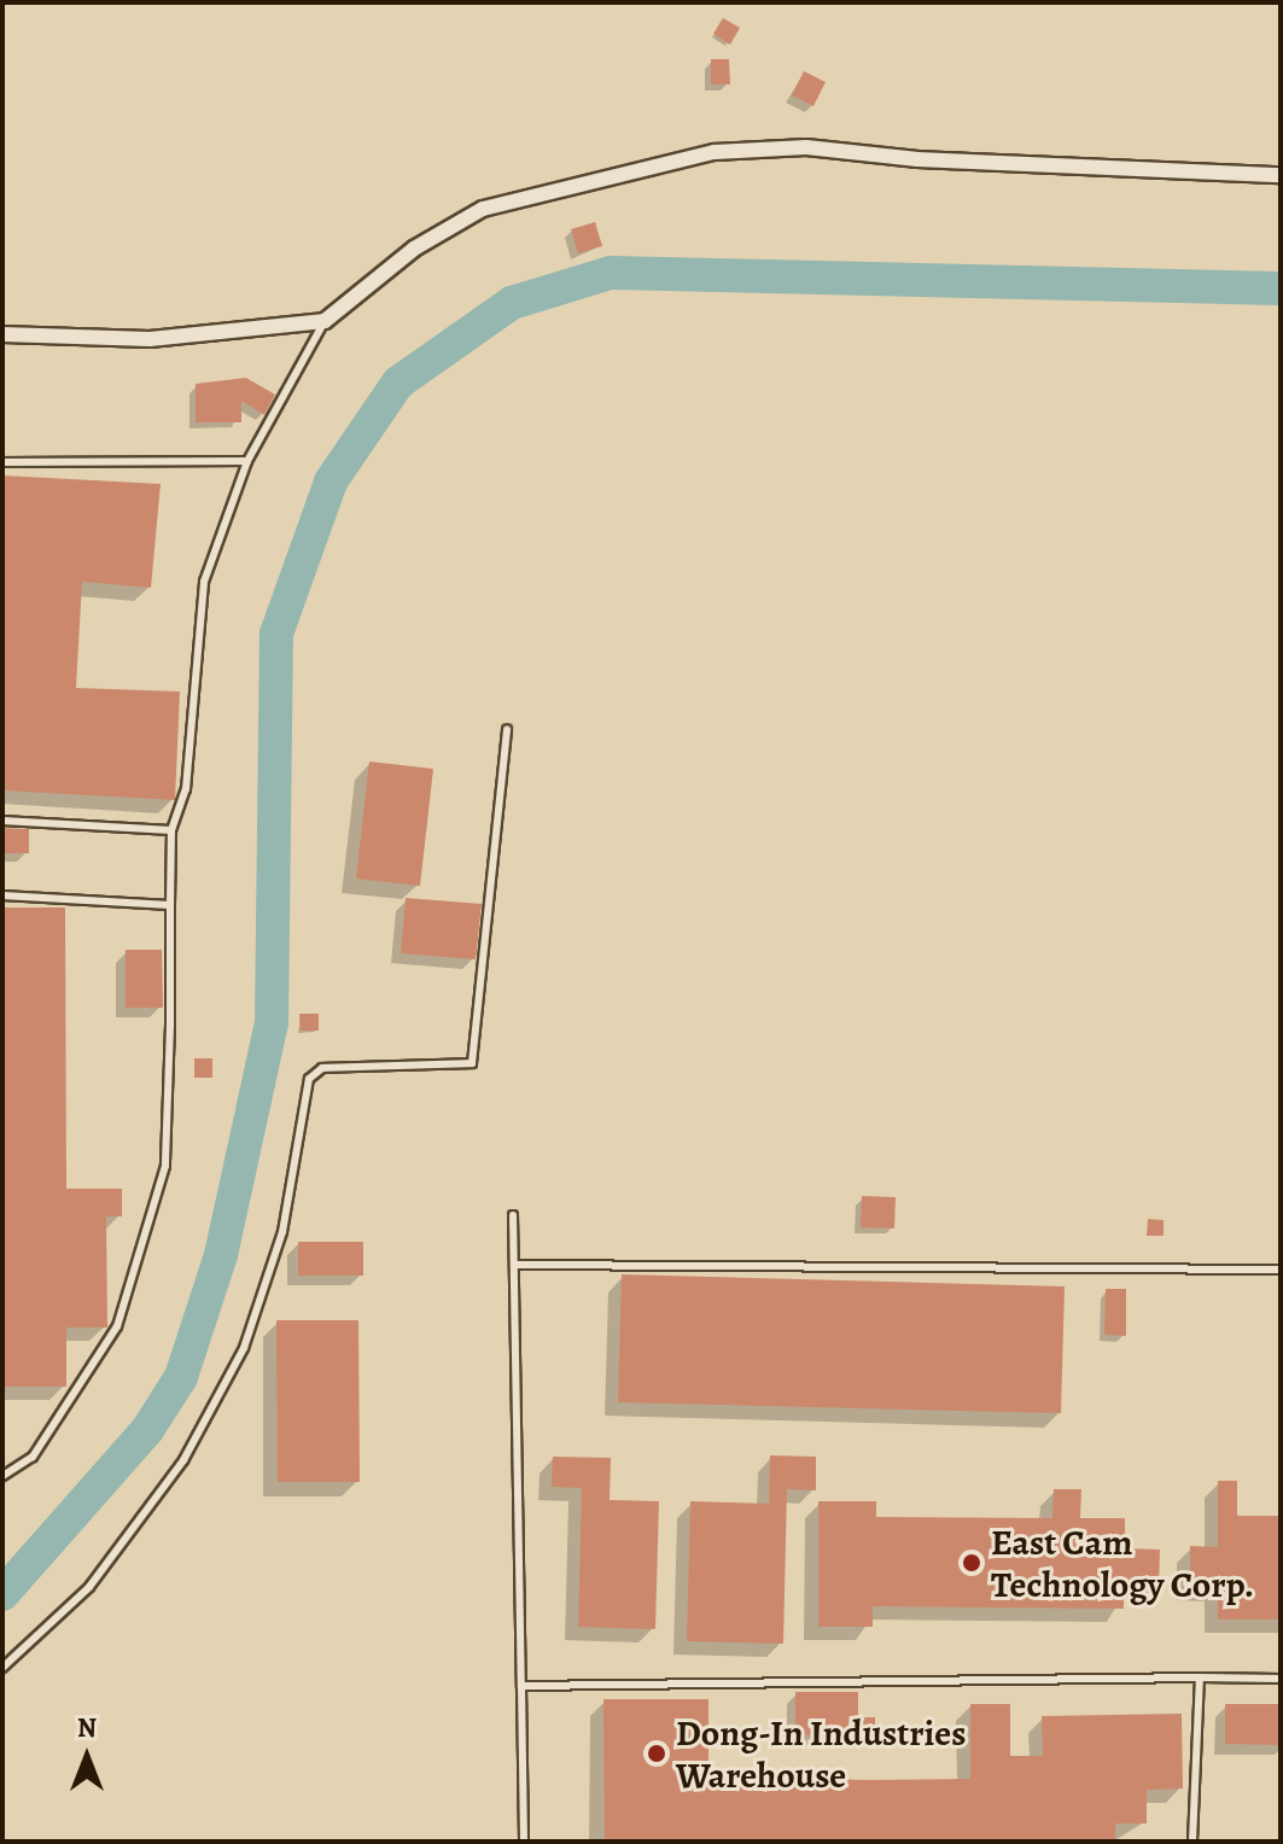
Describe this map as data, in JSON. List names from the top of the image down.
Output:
{
  "places": ["East Cam Technology Corp.", "Dong-In Industries Warehouse"],
  "north": "top"
}
